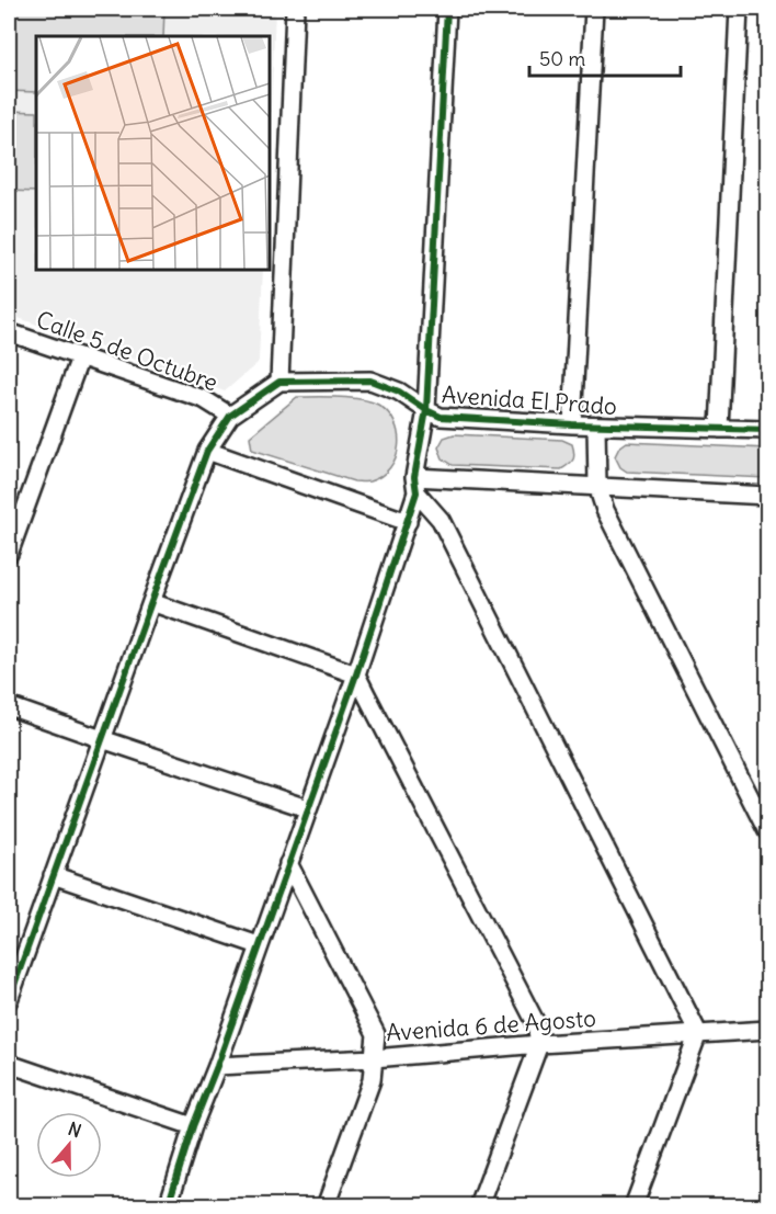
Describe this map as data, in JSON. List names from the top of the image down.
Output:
{
  "streets": {
    "street": ["Calle 5 de Octubre", "Avenida El Prado", "Avenida 6 de Agosto"]
  },
  "scale_bar": "50 m",
  "north": "top"
}
